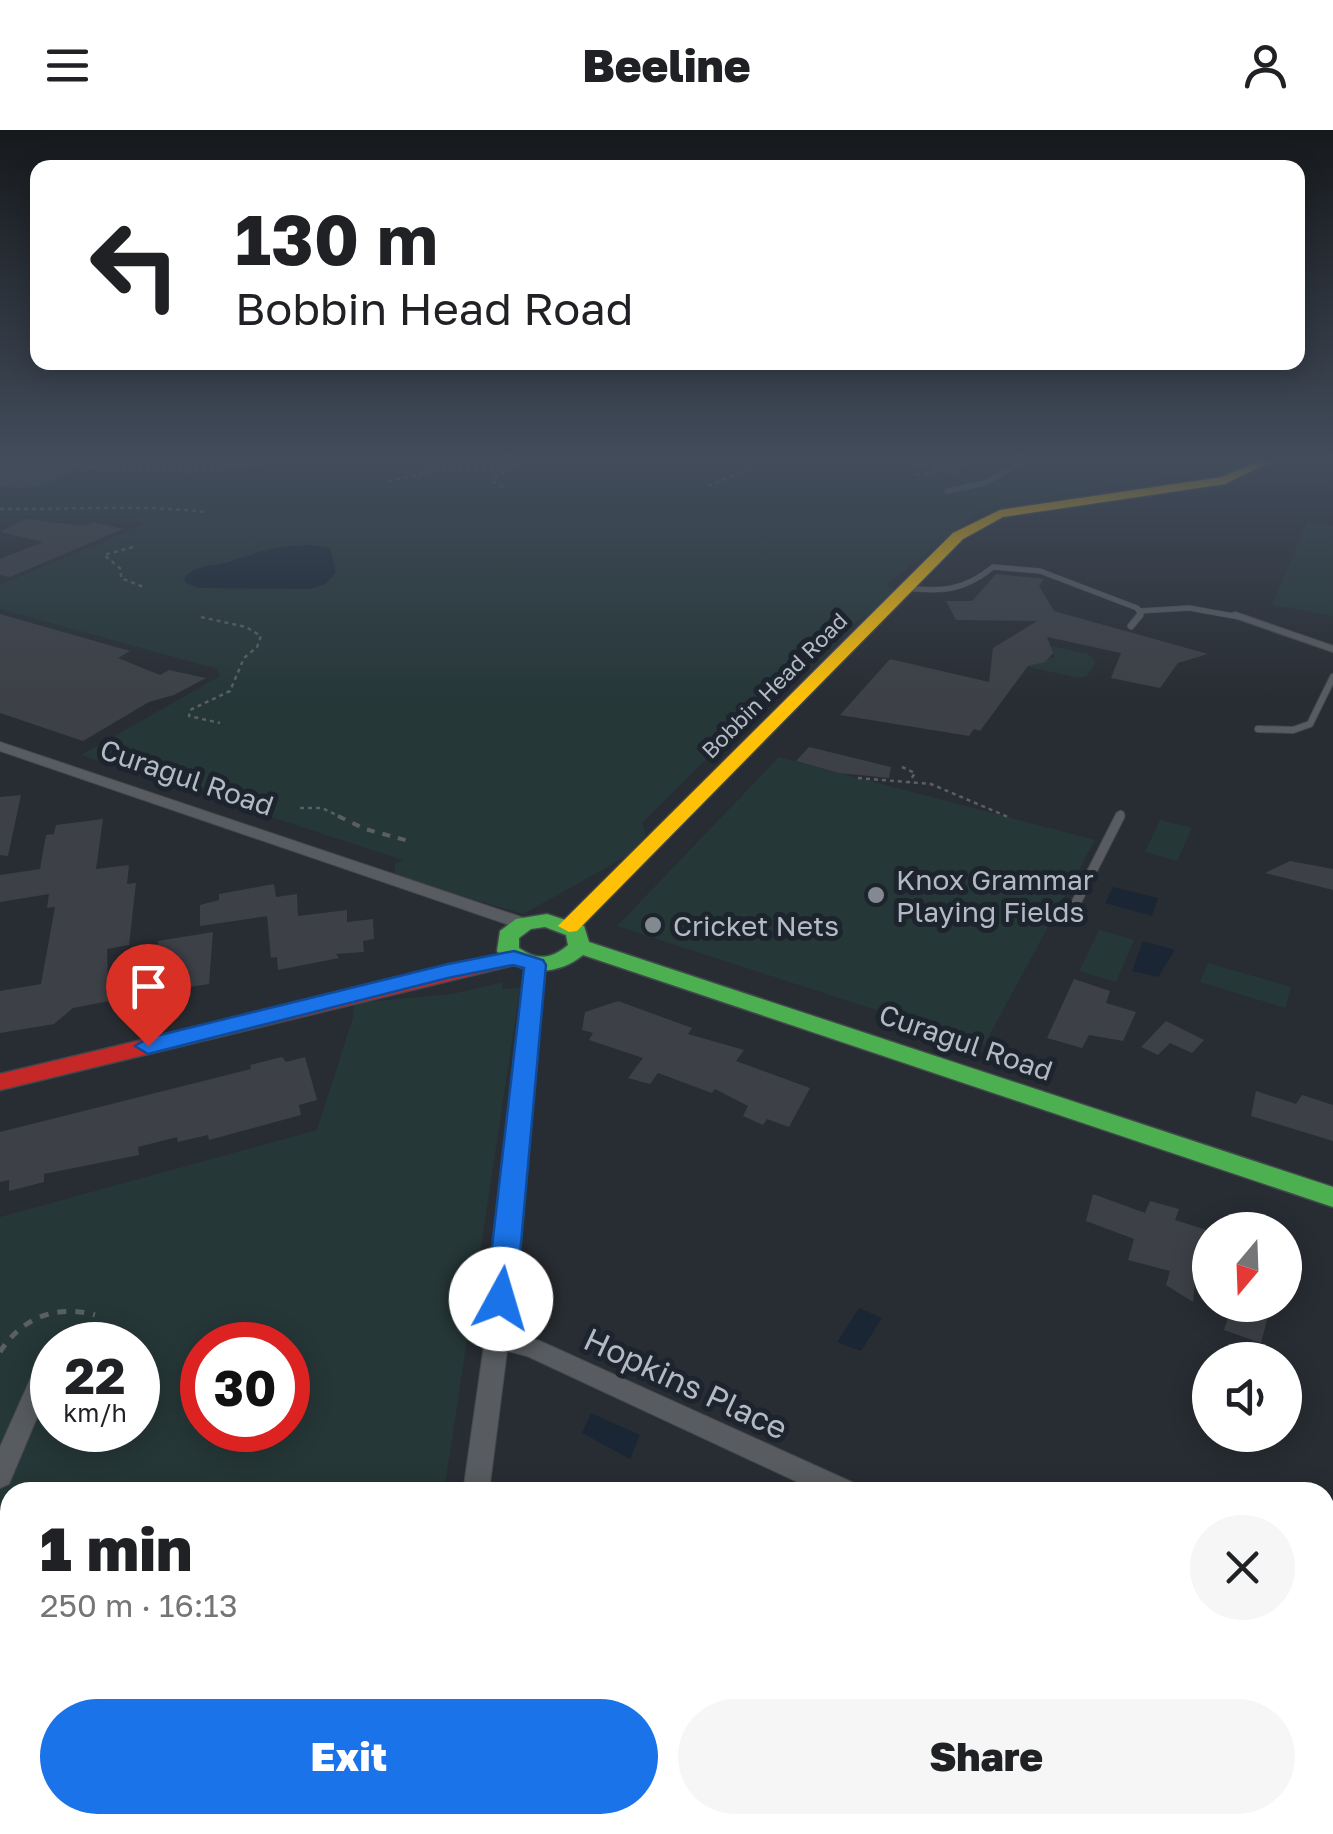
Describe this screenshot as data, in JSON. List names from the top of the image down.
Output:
{
  "streets": {
    "main road": ["Bobbin Head Road", "Curagul Road"],
    "street": ["Hopkins Place"]
  },
  "crossings": [
    ["Bobbin Head Road", "Curagul Road"]
  ],
  "places": ["Knox Grammar Playing Fields", "Cricket Nets"],
  "north": "bottom",
  "page": {
    "header": "Beeline",
    "turn": ["130 m", "Bobbin Head Road"],
    "speed": "22 km/h",
    "limit": "30",
    "heading": ["1 min", "250 m · 16:13"],
    "buttons": ["Exit", "Share"]
  }
}
